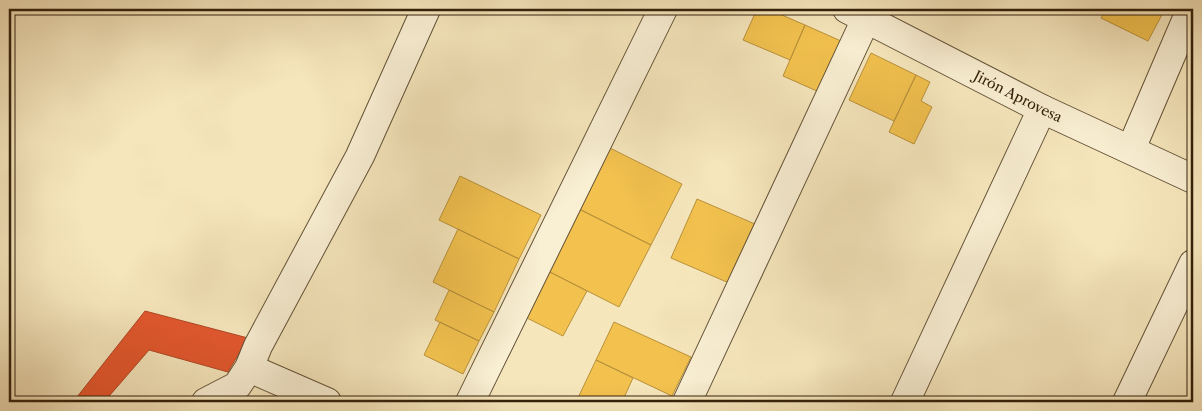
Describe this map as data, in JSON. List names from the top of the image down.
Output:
{
  "streets": {
    "street": ["Jirón Aprovesa"]
  }
}
